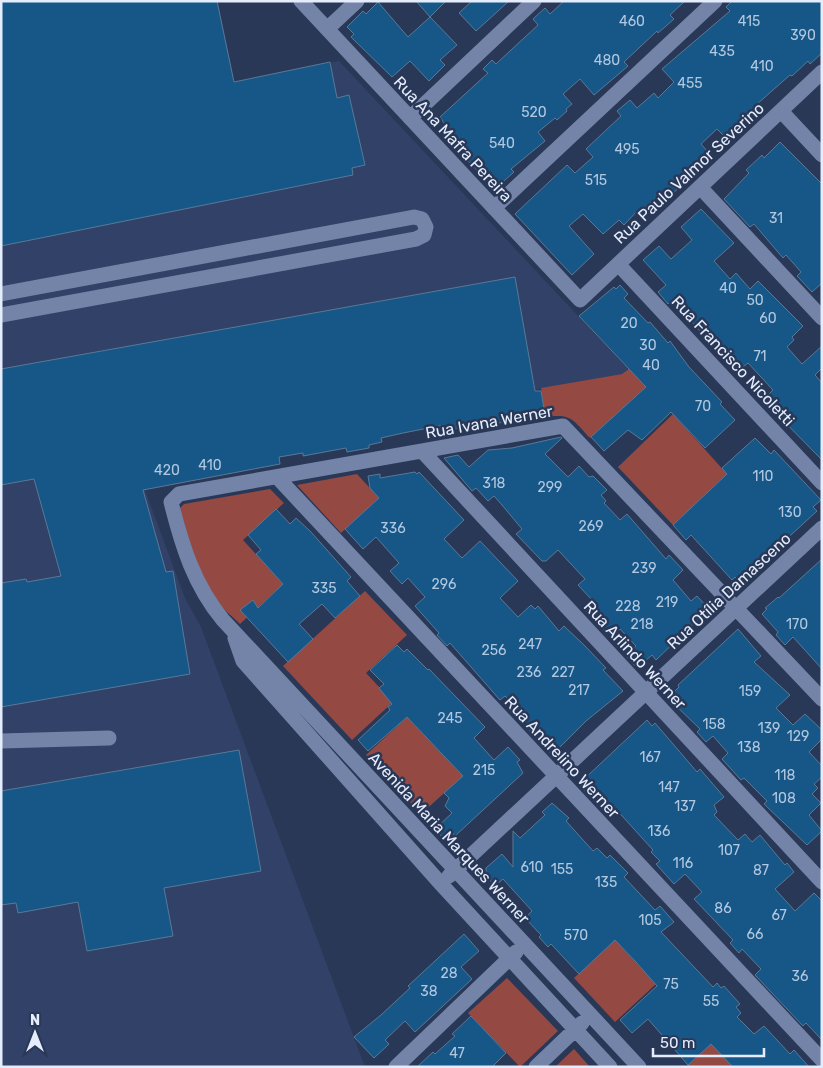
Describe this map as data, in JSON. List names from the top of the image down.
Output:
{
  "streets": {
    "street": [
      "Rua Ana Mafra Pereira",
      "Rua Paulo Valmor Severino",
      "Rua Francisco Nicoletti",
      "Rua Ivana Werner",
      "Rua Otília Damasceno",
      "Rua Arlindo Werner",
      "Rua Andrelino Werner",
      "Avenida Maria Marques Werner"
    ]
  },
  "crossings": [
    ["Rua Ana Mafra Pereira", "Rua Paulo Valmor Severino"],
    ["Rua Paulo Valmor Severino", "Rua Francisco Nicoletti"],
    ["Rua Ivana Werner", "Rua Otília Damasceno"],
    ["Rua Ivana Werner", "Rua Arlindo Werner"],
    ["Rua Ivana Werner", "Rua Andrelino Werner"],
    ["Rua Ivana Werner", "Avenida Maria Marques Werner"],
    ["Rua Otília Damasceno", "Rua Arlindo Werner"],
    ["Rua Otília Damasceno", "Rua Andrelino Werner"],
    ["Rua Otília Damasceno", "Avenida Maria Marques Werner"]
  ],
  "house_numbers": [
    "460",
    "415",
    "390",
    "435",
    "480",
    "410",
    "455",
    "520",
    "540",
    "495",
    "515",
    "31",
    "40",
    "50",
    "60",
    "20",
    "30",
    "71",
    "40",
    "70",
    "410",
    "420",
    "110",
    "318",
    "299",
    "130",
    "269",
    "336",
    "239",
    "296",
    "335",
    "219",
    "228",
    "218",
    "170",
    "247",
    "256",
    "236",
    "227",
    "217",
    "159",
    "245",
    "158",
    "139",
    "129",
    "138",
    "167",
    "215",
    "118",
    "147",
    "108",
    "137",
    "136",
    "107",
    "116",
    "610",
    "155",
    "87",
    "135",
    "86",
    "67",
    "105",
    "66",
    "570",
    "28",
    "36",
    "75",
    "38",
    "55",
    "47"
  ],
  "scale_bar": "50 m",
  "north": "top"
}
